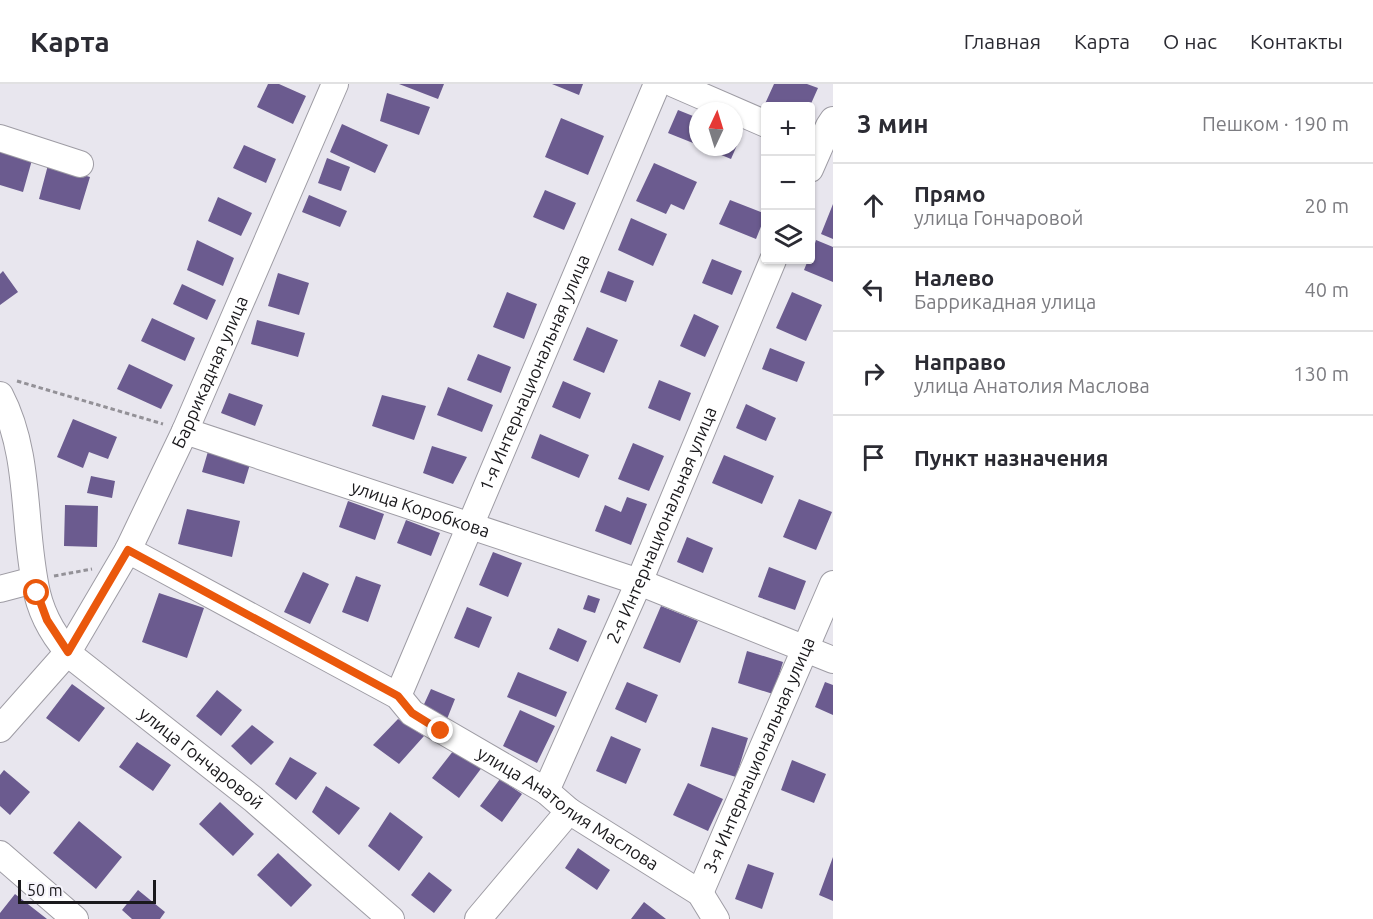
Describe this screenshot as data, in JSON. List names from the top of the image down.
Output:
{
  "streets": {
    "street": [
      "Баррикадная улица",
      "1-я Интернациональная улица",
      "улица Коробкова",
      "2-я Интернациональная улица",
      "3-я Интернациональная улица",
      "улица Гончаровой",
      "улица Анатолия Маслова"
    ]
  },
  "crossings": [
    ["Баррикадная улица", "улица Коробкова"],
    ["Баррикадная улица", "улица Гончаровой"],
    ["Баррикадная улица", "улица Анатолия Маслова"],
    ["1-я Интернациональная улица", "улица Коробкова"],
    ["1-я Интернациональная улица", "улица Анатолия Маслова"],
    ["улица Коробкова", "2-я Интернациональная улица"],
    ["улица Коробкова", "3-я Интернациональная улица"],
    ["2-я Интернациональная улица", "улица Анатолия Маслова"],
    ["3-я Интернациональная улица", "улица Анатолия Маслова"]
  ],
  "scale_bar": "50 m",
  "north": "top",
  "page": {
    "header": "Карта",
    "nav": [
      "Главная",
      "Карта",
      "О нас",
      "Контакты"
    ],
    "heading": ["3 мин", "Пешком · 190 m"],
    "map_buttons": ["+", "−"],
    "list": [
      ["Прямо", "улица Гончаровой", "20 m"],
      ["Налево", "Баррикадная улица", "40 m"],
      ["Направо", "улица Анатолия Маслова", "130 m"],
      "Пункт назначения"
    ],
    "scale": "50 m"
  }
}
